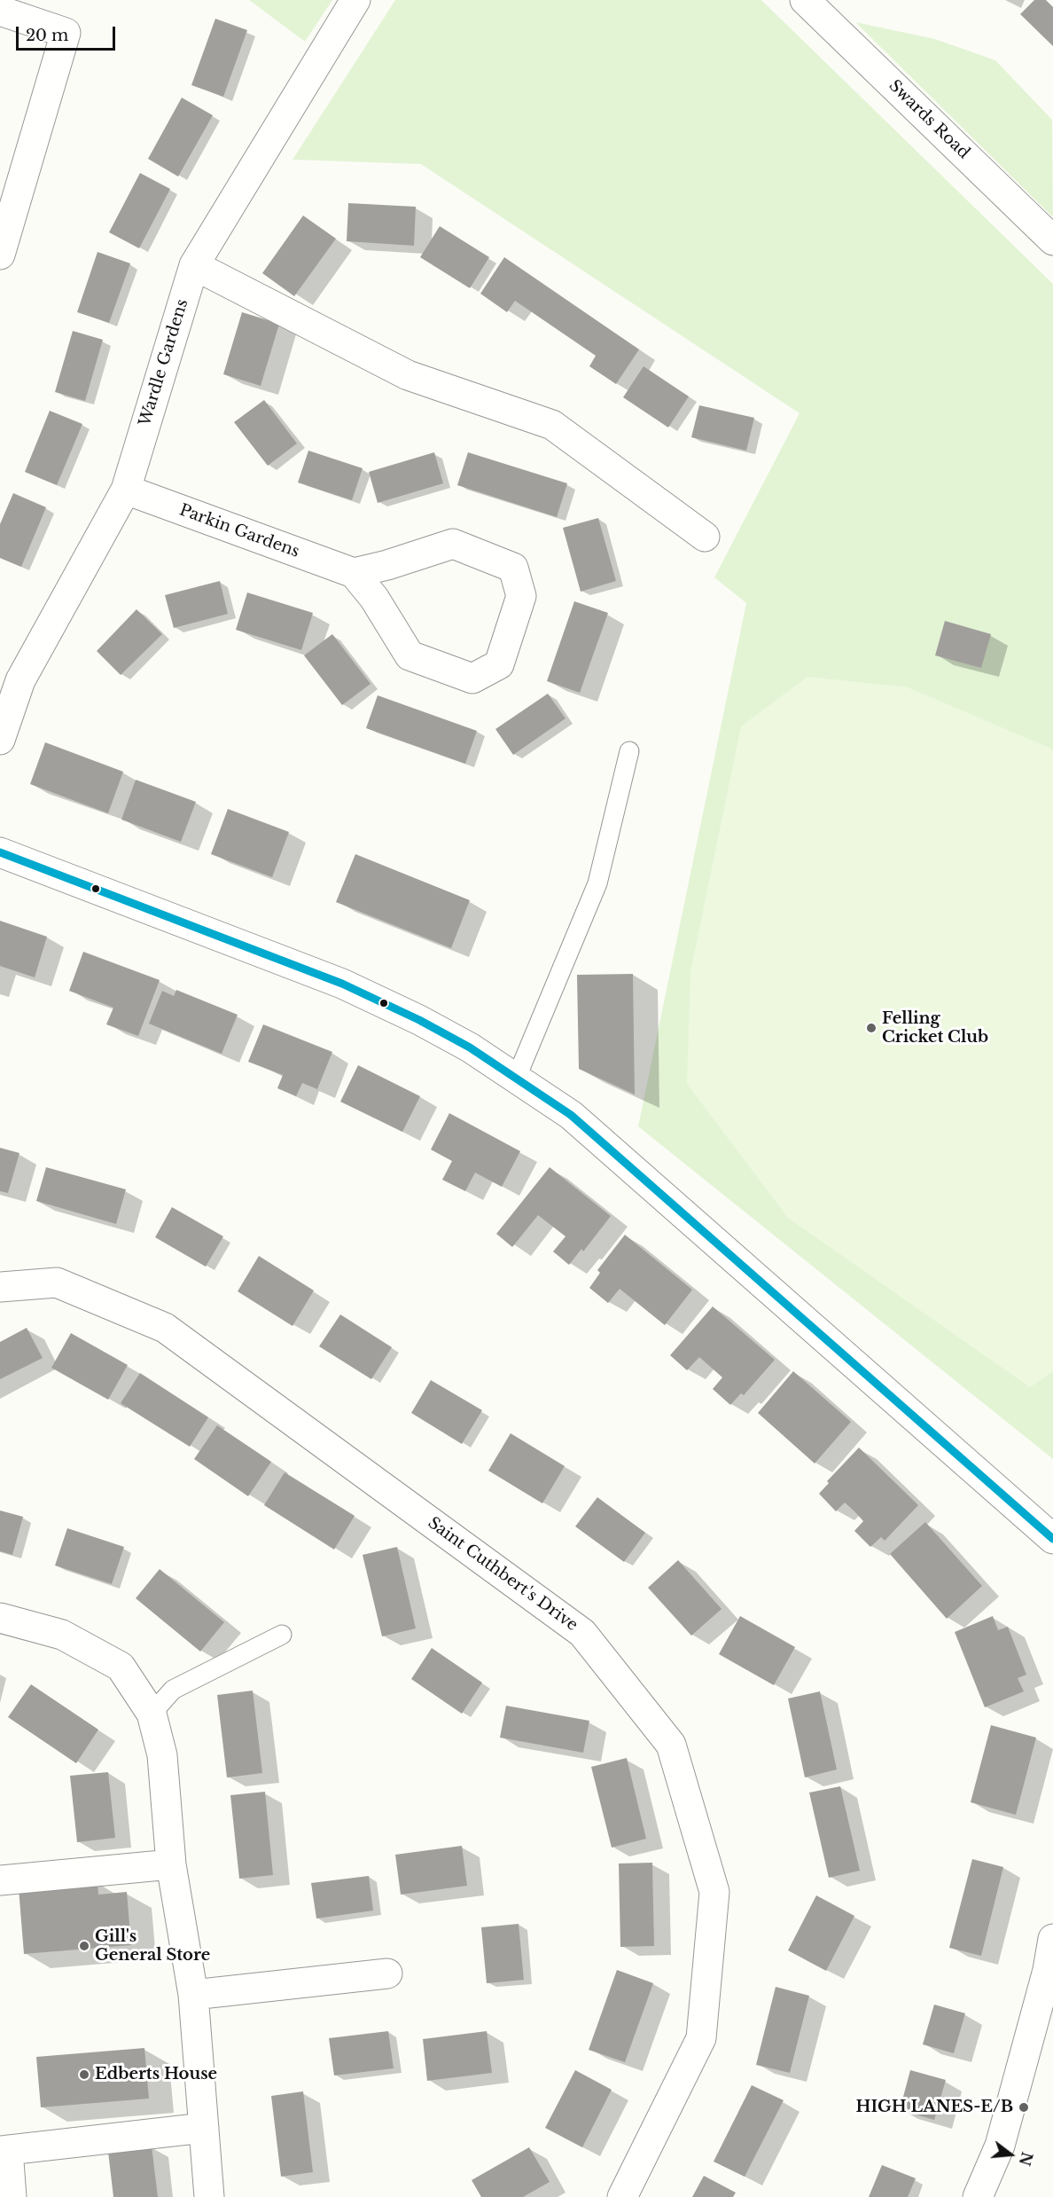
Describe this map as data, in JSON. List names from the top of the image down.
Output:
{
  "streets": {
    "street": [
      "Swards Road",
      "Wardle Gardens",
      "Parkin Gardens",
      "Saint Cuthbert's Drive"
    ]
  },
  "crossings": [
    ["Wardle Gardens", "Parkin Gardens"]
  ],
  "places": [
    "Felling Cricket Club",
    "Gill's General Store",
    "Edberts House",
    "HIGH LANES-E/B"
  ],
  "scale_bar": "20 m",
  "north": "right"
}
